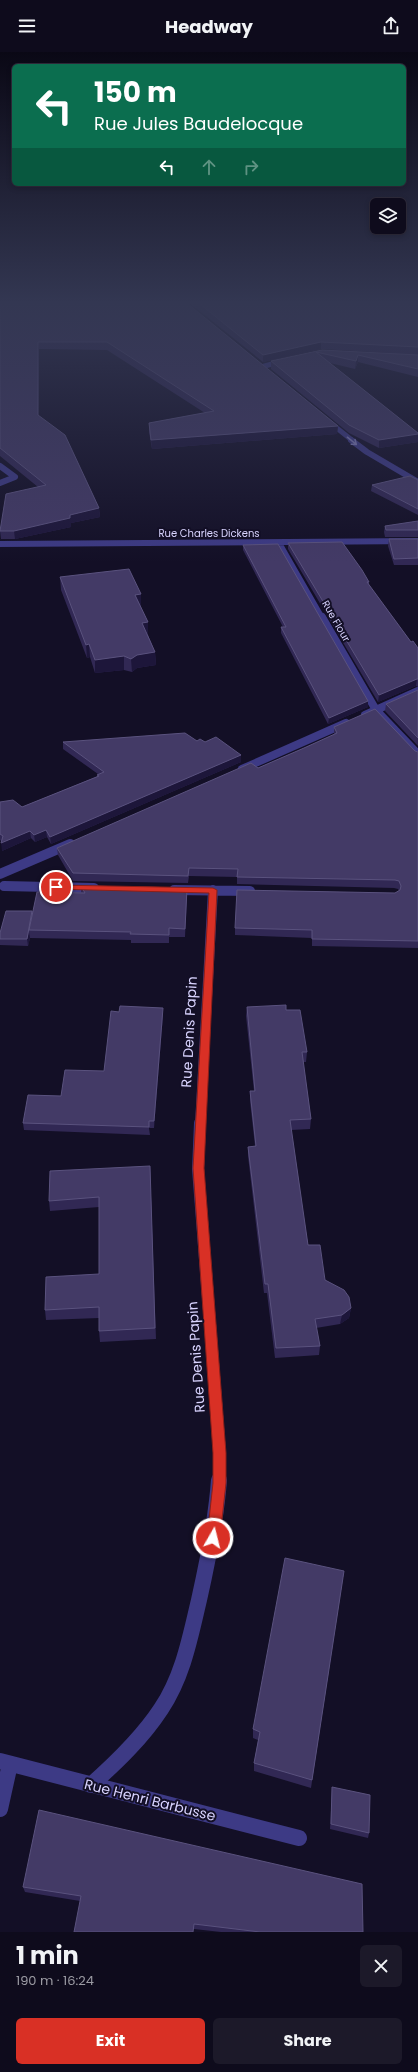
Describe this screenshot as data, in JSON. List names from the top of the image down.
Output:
{
  "streets": {
    "street": [
      "Rue Charles Dickens",
      "Rue Flour",
      "Rue Denis Papin",
      "Rue Henri Barbusse"
    ]
  },
  "crossings": [
    ["Rue Charles Dickens", "Rue Flour"],
    ["Rue Denis Papin", "Rue Henri Barbusse"]
  ],
  "page": {
    "header": "Headway",
    "turn": ["150 m", "Rue Jules Baudelocque"],
    "heading": ["1 min", "190 m · 16:24"],
    "buttons": ["Exit", "Share"]
  }
}
